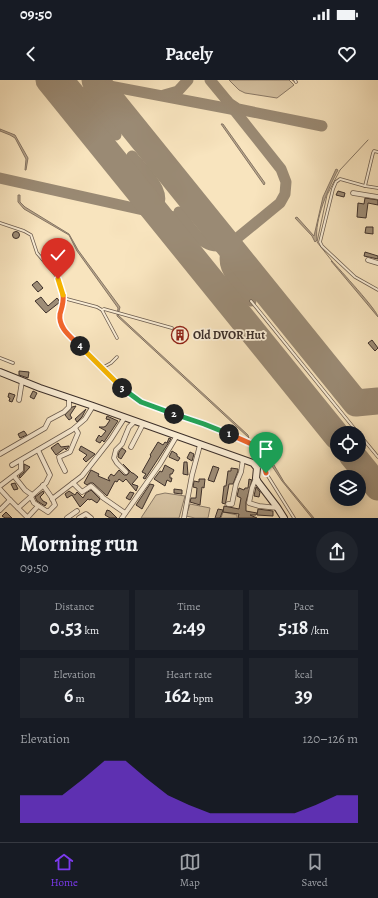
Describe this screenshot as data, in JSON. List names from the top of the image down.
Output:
{
  "places": {
    "building": ["Old DVOR Hut"]
  },
  "page": {
    "status": "09:50",
    "header": "Pacely",
    "pins": [
      "4",
      "3",
      "2",
      "1"
    ],
    "heading": ["Morning run", "09:50"],
    "stats": [
      ["Distance", "0.53 km"],
      ["Time", "2:49"],
      ["Pace", "5:18 /km"],
      ["Elevation", "6 m"],
      ["Heart rate", "162 bpm"],
      ["kcal", "39"]
    ],
    "chart": ["Elevation", "120–126 m"],
    "tabs": ["Home", "Map", "Saved"]
  }
}
